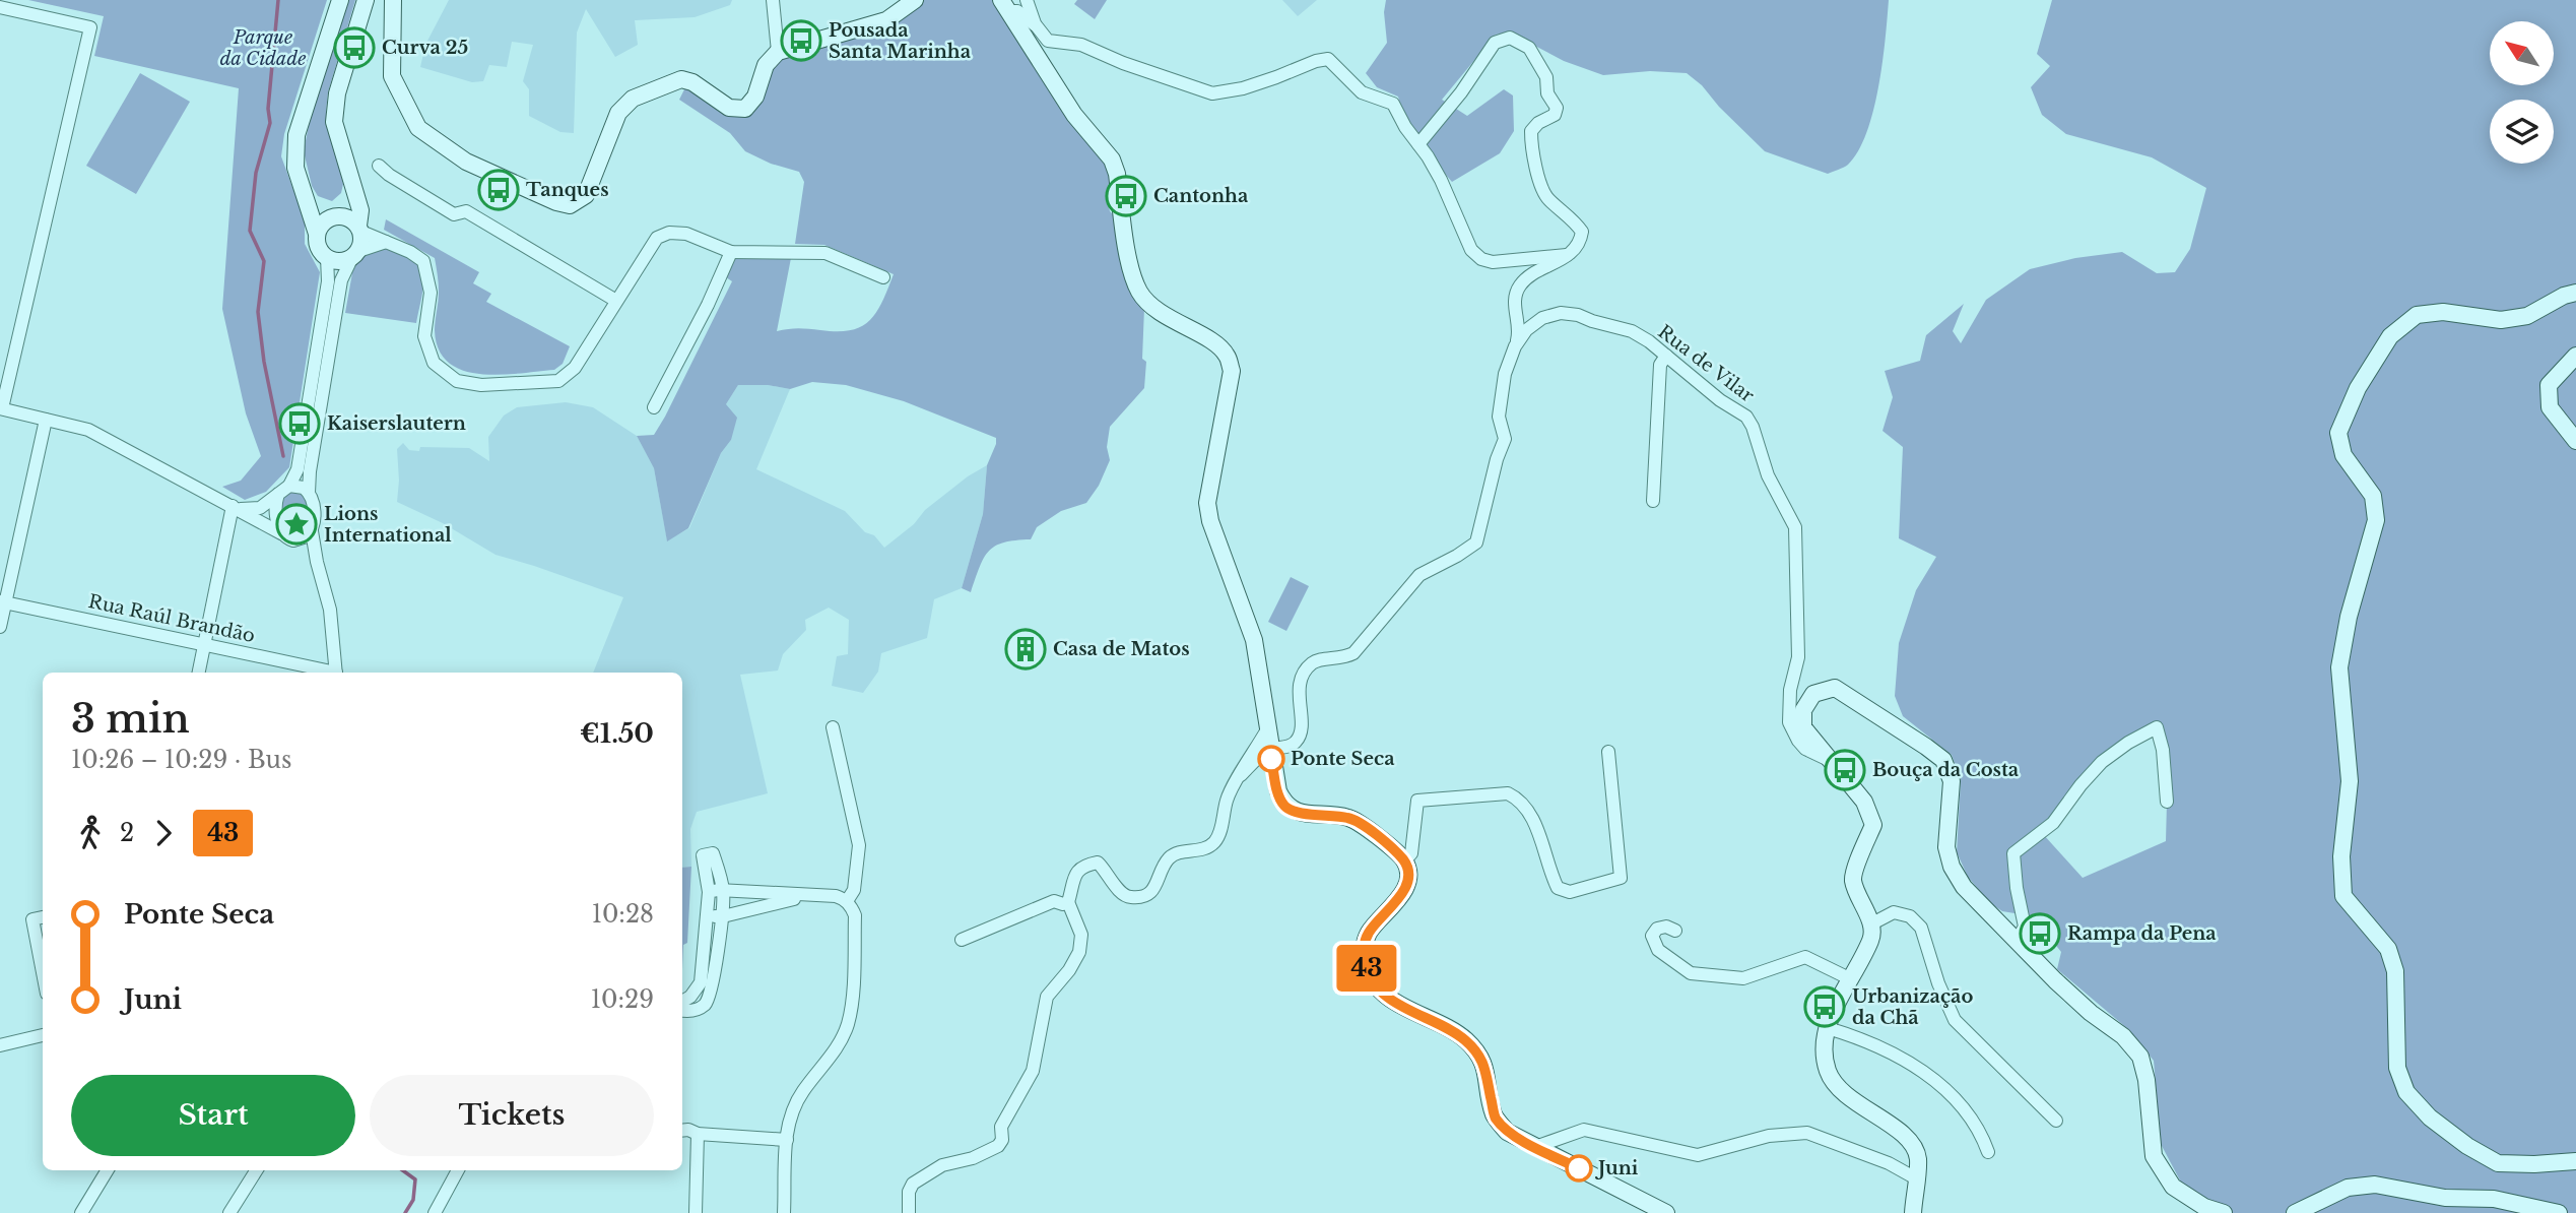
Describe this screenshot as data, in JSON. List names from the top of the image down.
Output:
{
  "streets": {
    "street": ["Rua de Vilar", "Rua Raúl Brandão"]
  },
  "parks": ["Parque da Cidade"],
  "places": {
    "bus stop": [
      "Pousada Santa Marinha",
      "Curva 25",
      "Tanques",
      "Cantonha",
      "Kaiserslautern",
      "Bouça da Costa",
      "Rampa da Pena",
      "Urbanização da Chã"
    ],
    "place": ["Lions International"],
    "building": ["Casa de Matos"],
    "other": ["Ponte Seca", "Juni"]
  },
  "lines": ["bus line 43"],
  "north": "top left",
  "page": {
    "on_map": "43",
    "heading": ["3 min", "10:26 – 10:29 · Bus", "€1.50"],
    "legs": ["2", "43"],
    "list": [
      {
        "name": "Ponte Seca",
        "value": "10:28"
      },
      {
        "name": "Juni",
        "value": "10:29"
      }
    ],
    "buttons": ["Start", "Tickets"]
  }
}
